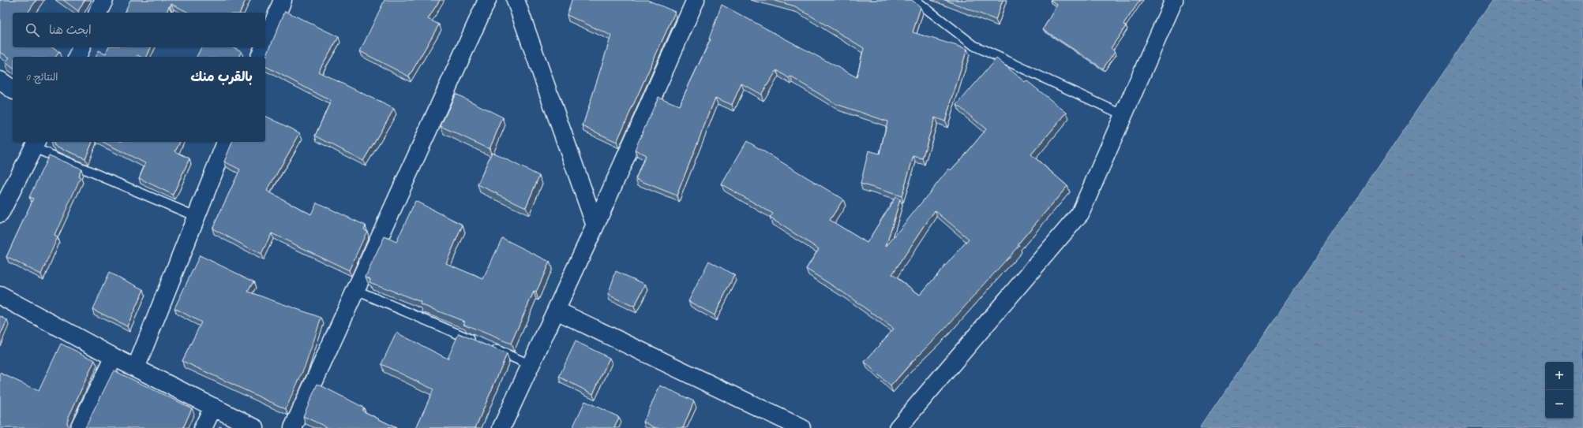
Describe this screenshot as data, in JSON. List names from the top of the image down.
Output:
{
  "page": {
    "search": "ابحث هنا",
    "heading": ["بالقرب منك", "النتائج: 0"],
    "map_buttons": ["+", "−"]
  }
}
